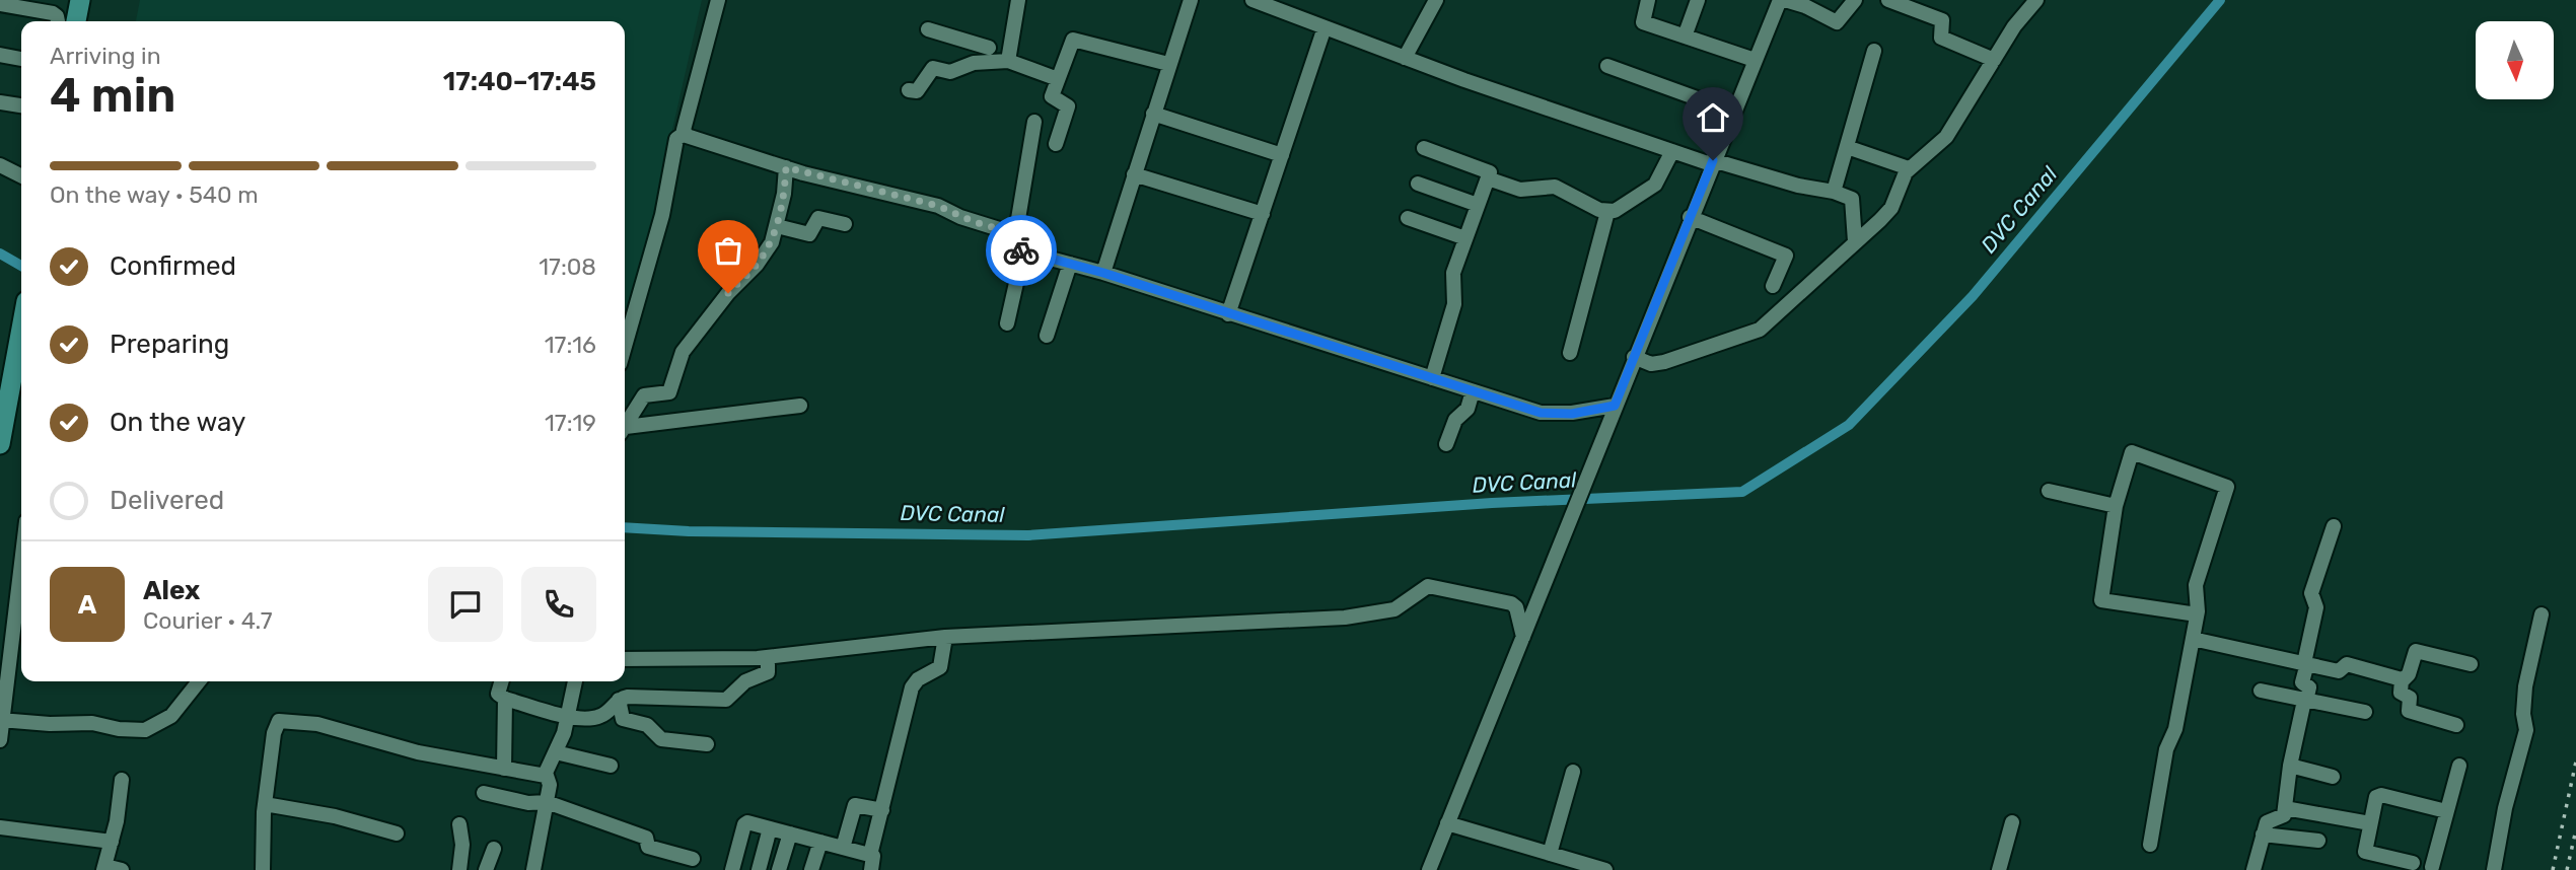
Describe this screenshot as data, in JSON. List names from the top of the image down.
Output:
{
  "water": ["DVC Canal"],
  "north": "bottom",
  "page": {
    "heading": ["4 min", "Arriving in", "17:40–17:45"],
    "panel": ["Alex", "Courier · 4.7"],
    "bar": "On the way · 540 m",
    "list": [
      ["Confirmed", "17:08"],
      ["Preparing", "17:16"],
      ["On the way", "17:19"],
      "Delivered"
    ],
    "round": "A"
  }
}
